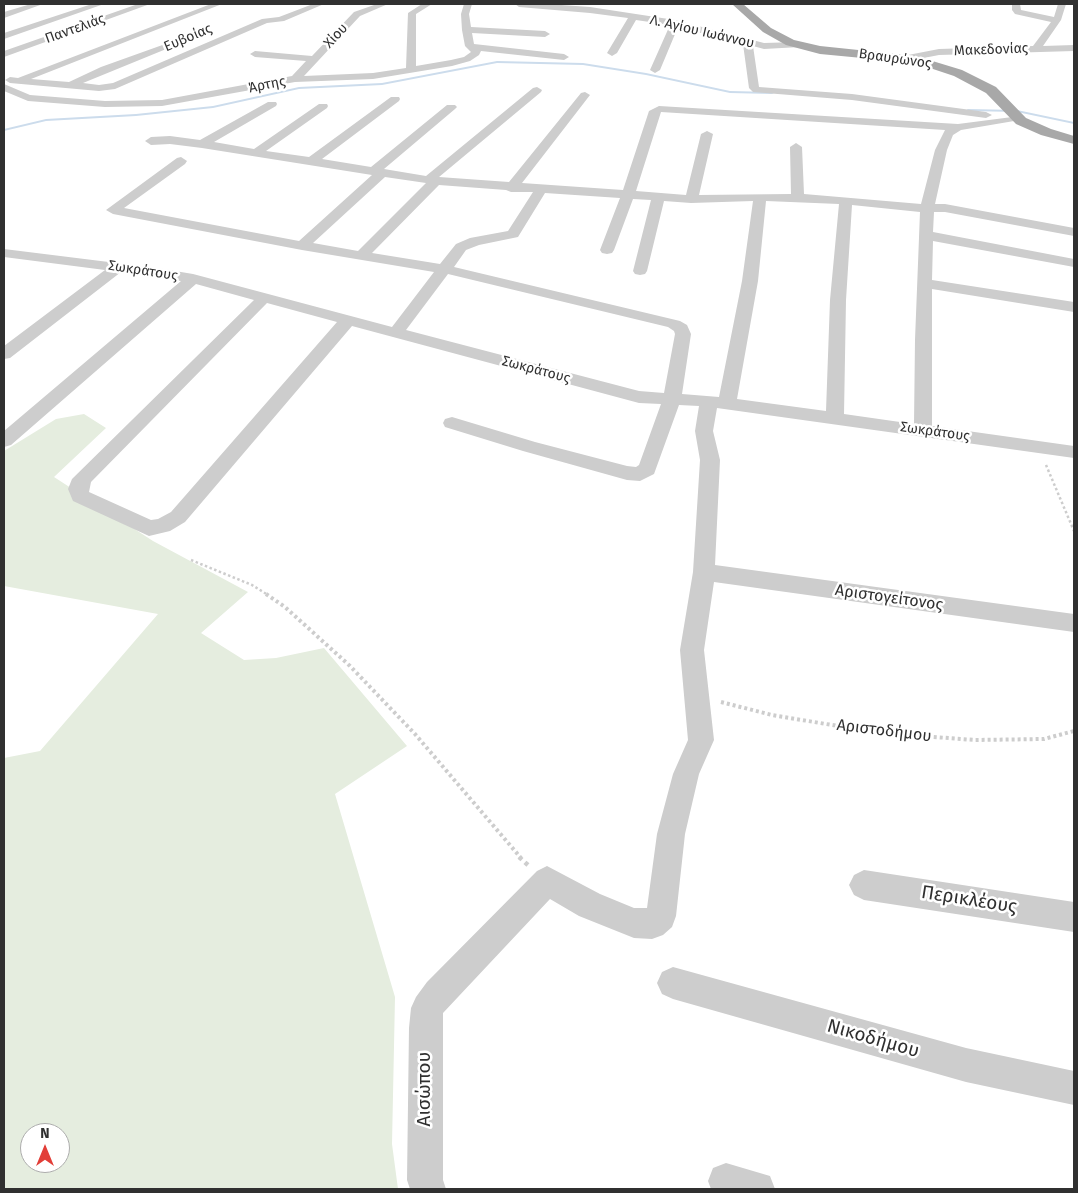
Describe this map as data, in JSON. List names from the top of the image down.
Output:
{
  "streets": {
    "main road": ["Βραυρώνος"],
    "street": [
      "Παντελιάς",
      "Λ. Αγίου Ιωάννου",
      "Χίου",
      "Ευβοίας",
      "Μακεδονίας",
      "Άρτης",
      "Σωκράτους",
      "Αριστογείτονος",
      "Περικλέους",
      "Νικοδήμου",
      "Αισώπου"
    ],
    "path": ["Αριστοδήμου"]
  },
  "crossings": [
    ["Λ. Αγίου Ιωάννου", "Βραυρώνος"],
    ["Χίου", "Άρτης"],
    ["Μακεδονίας", "Βραυρώνος"]
  ],
  "north": "top"
}
